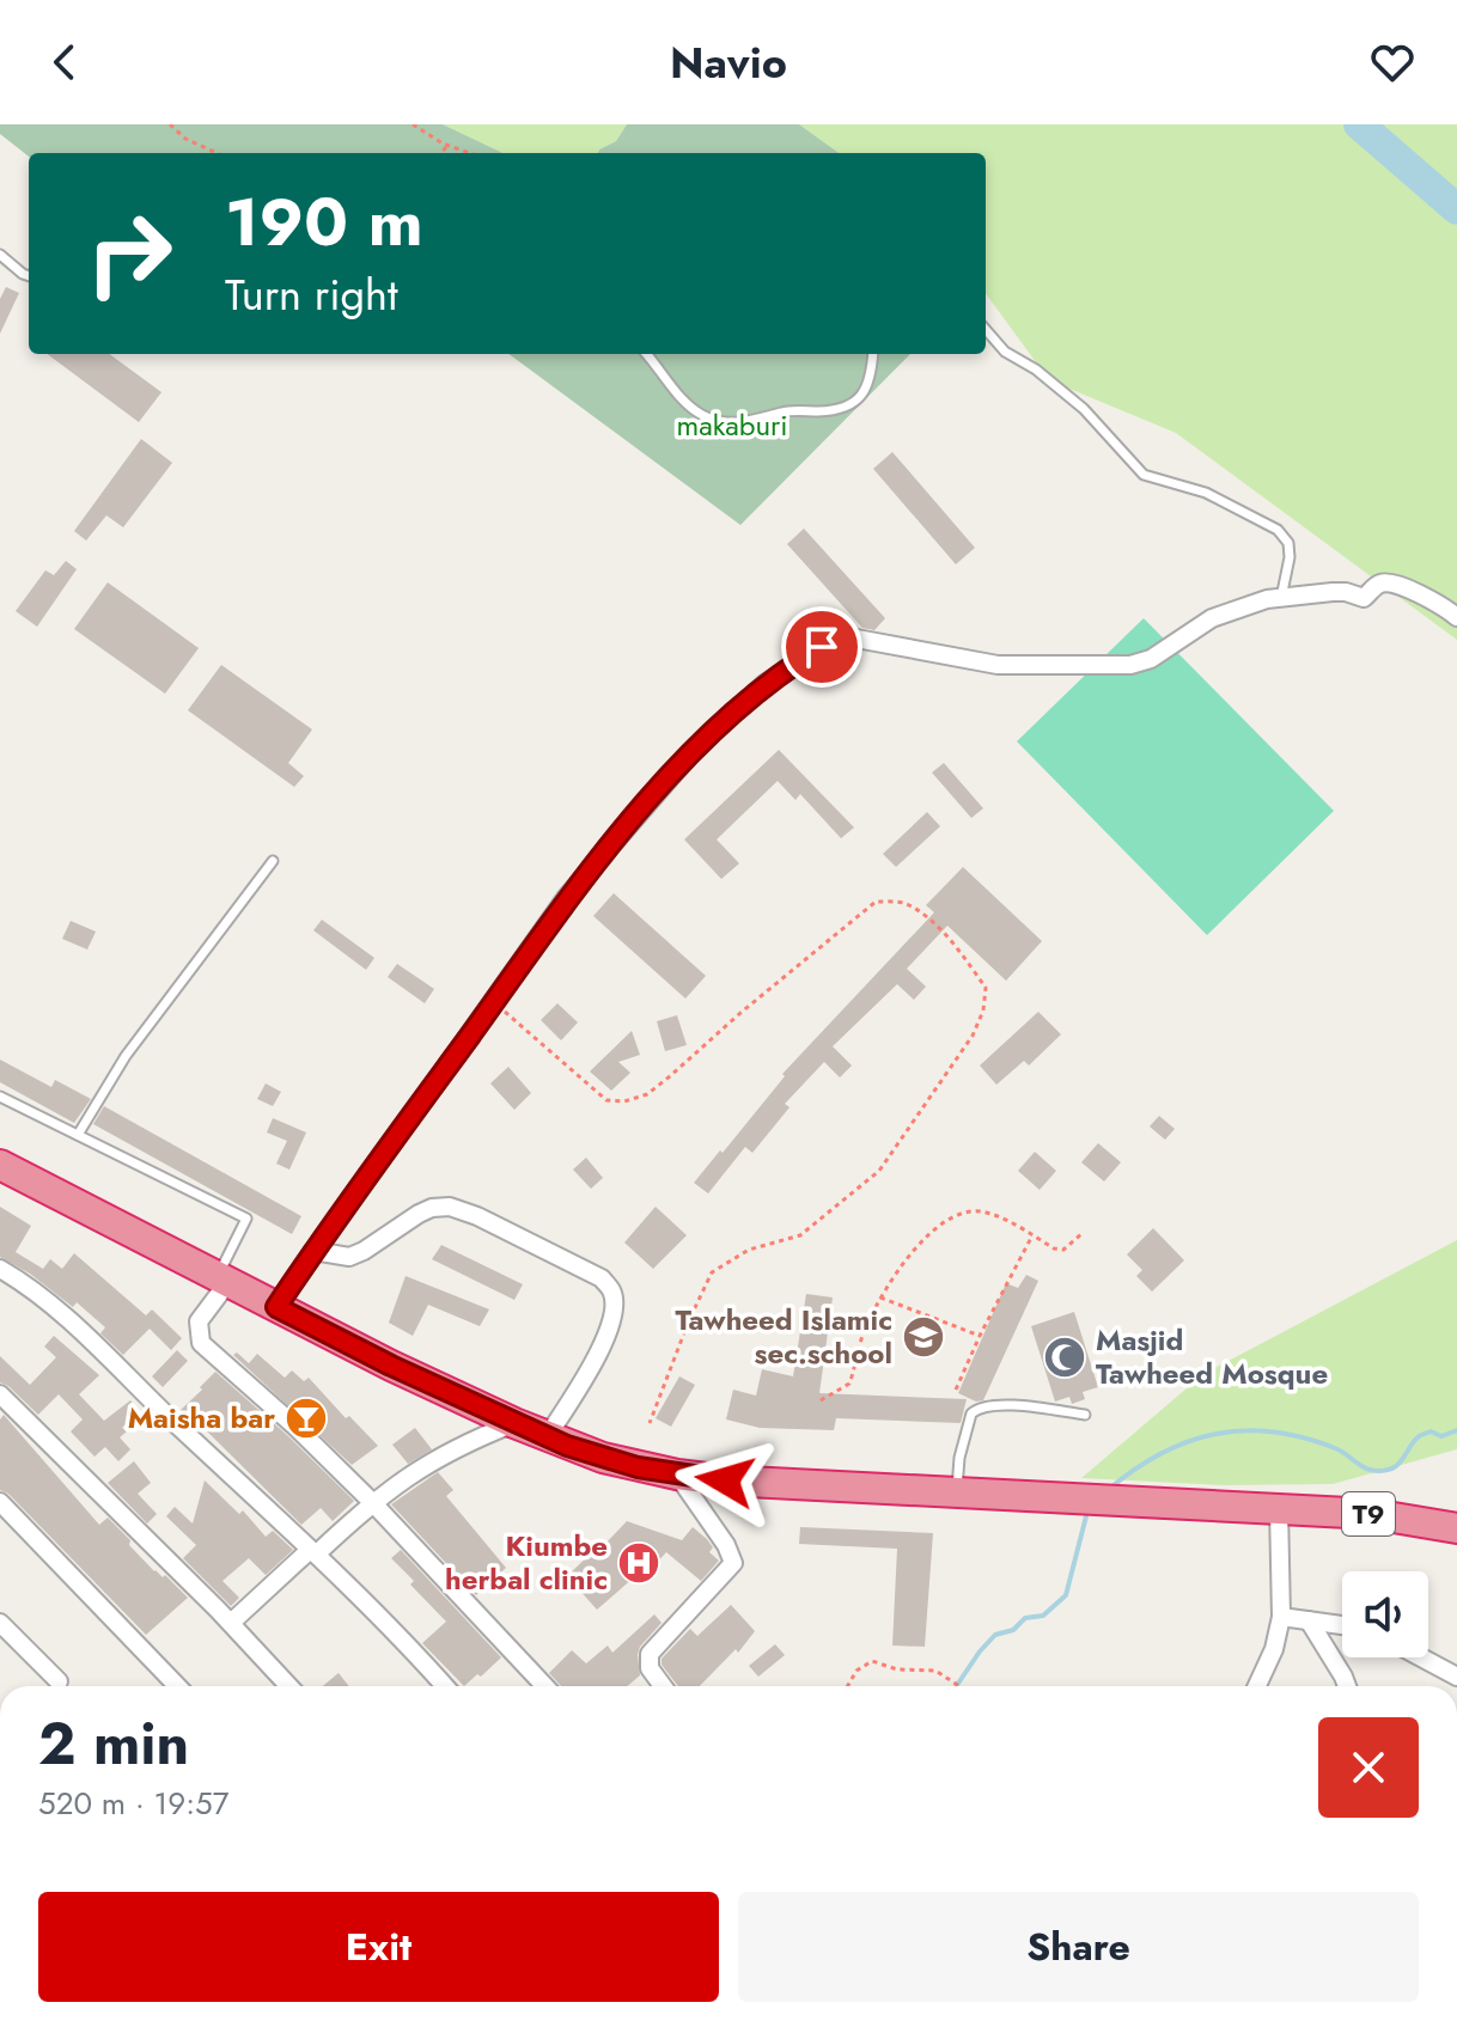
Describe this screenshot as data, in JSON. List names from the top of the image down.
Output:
{
  "streets": {
    "highway": ["T9"]
  },
  "parks": ["makaburi"],
  "places": {
    "school or university": ["Tawheed Islamic sec.school"],
    "mosque": ["Masjid Tawheed Mosque"],
    "bar": ["Maisha bar"],
    "hospital": ["Kiumbe herbal clinic"]
  },
  "page": {
    "header": "Navio",
    "turn": ["190 m", "Turn right"],
    "heading": ["2 min", "520 m · 19:57"],
    "buttons": ["Exit", "Share"]
  }
}
